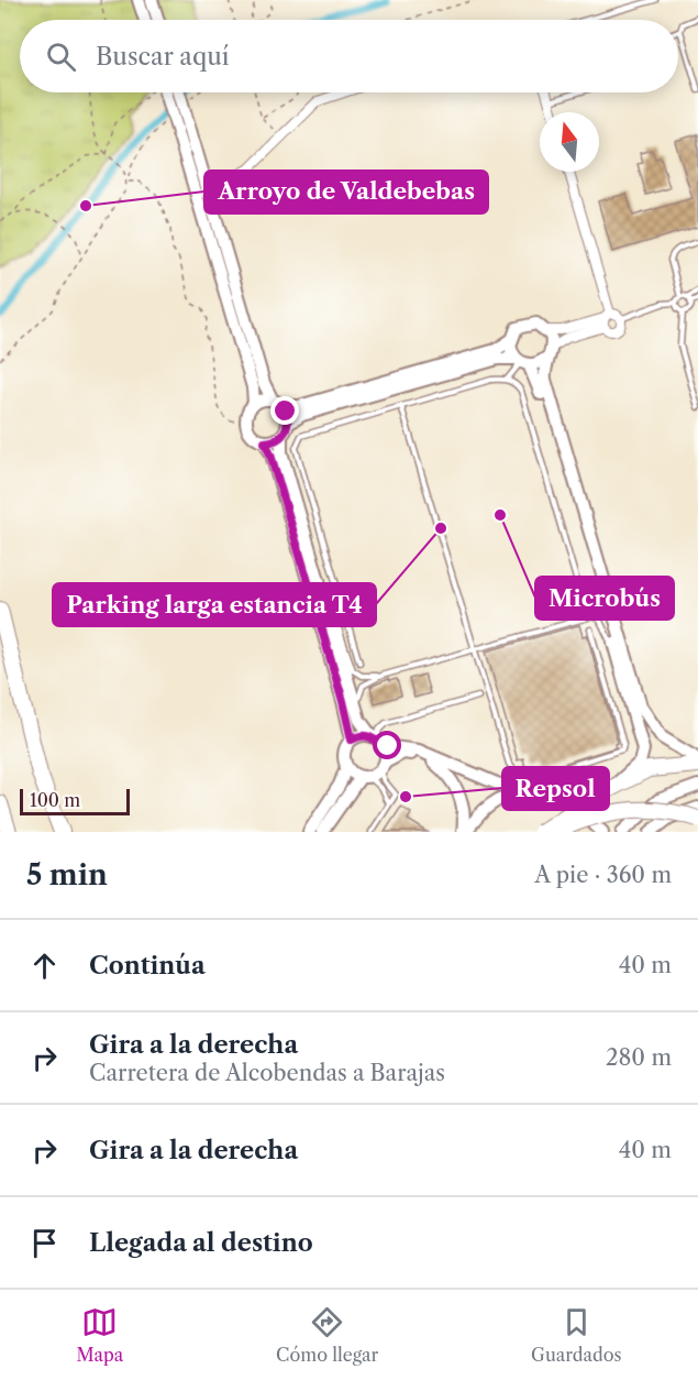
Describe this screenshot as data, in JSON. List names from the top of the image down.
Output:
{
  "places": [
    "Arroyo de Valdebebas",
    "Microbús",
    "Parking larga estancia T4",
    "Repsol"
  ],
  "scale_bar": "100 m",
  "north": "top",
  "page": {
    "search": "Buscar aquí",
    "scale": "100 m",
    "heading": ["5 min", "A pie · 360 m"],
    "list": [
      ["Continúa", "40 m"],
      ["Gira a la derecha", "Carretera de Alcobendas a Barajas", "280 m"],
      ["Gira a la derecha", "40 m"],
      "Llegada al destino"
    ],
    "nav": ["Mapa", "Cómo llegar", "Guardados"]
  }
}
